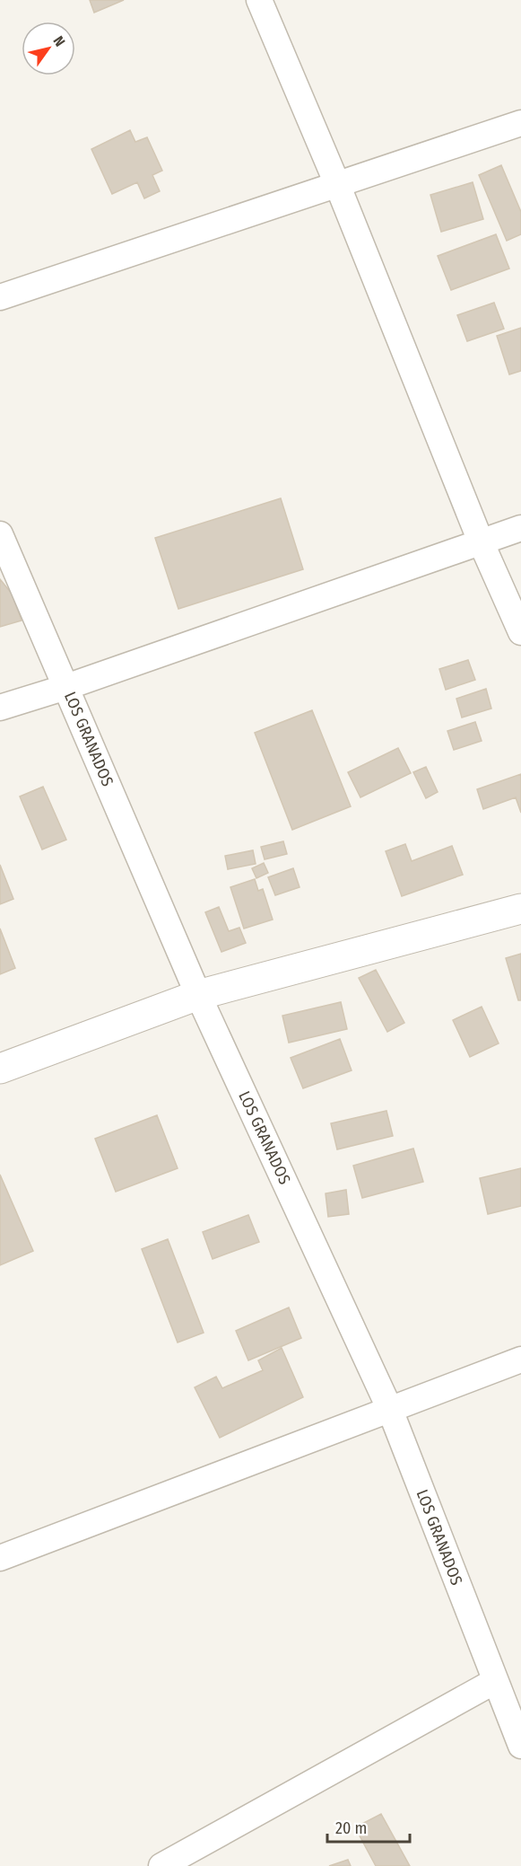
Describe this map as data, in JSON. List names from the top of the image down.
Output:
{
  "streets": {
    "street": ["LOS GRANADOS"]
  },
  "scale_bar": "20 m",
  "north": "top right"
}
